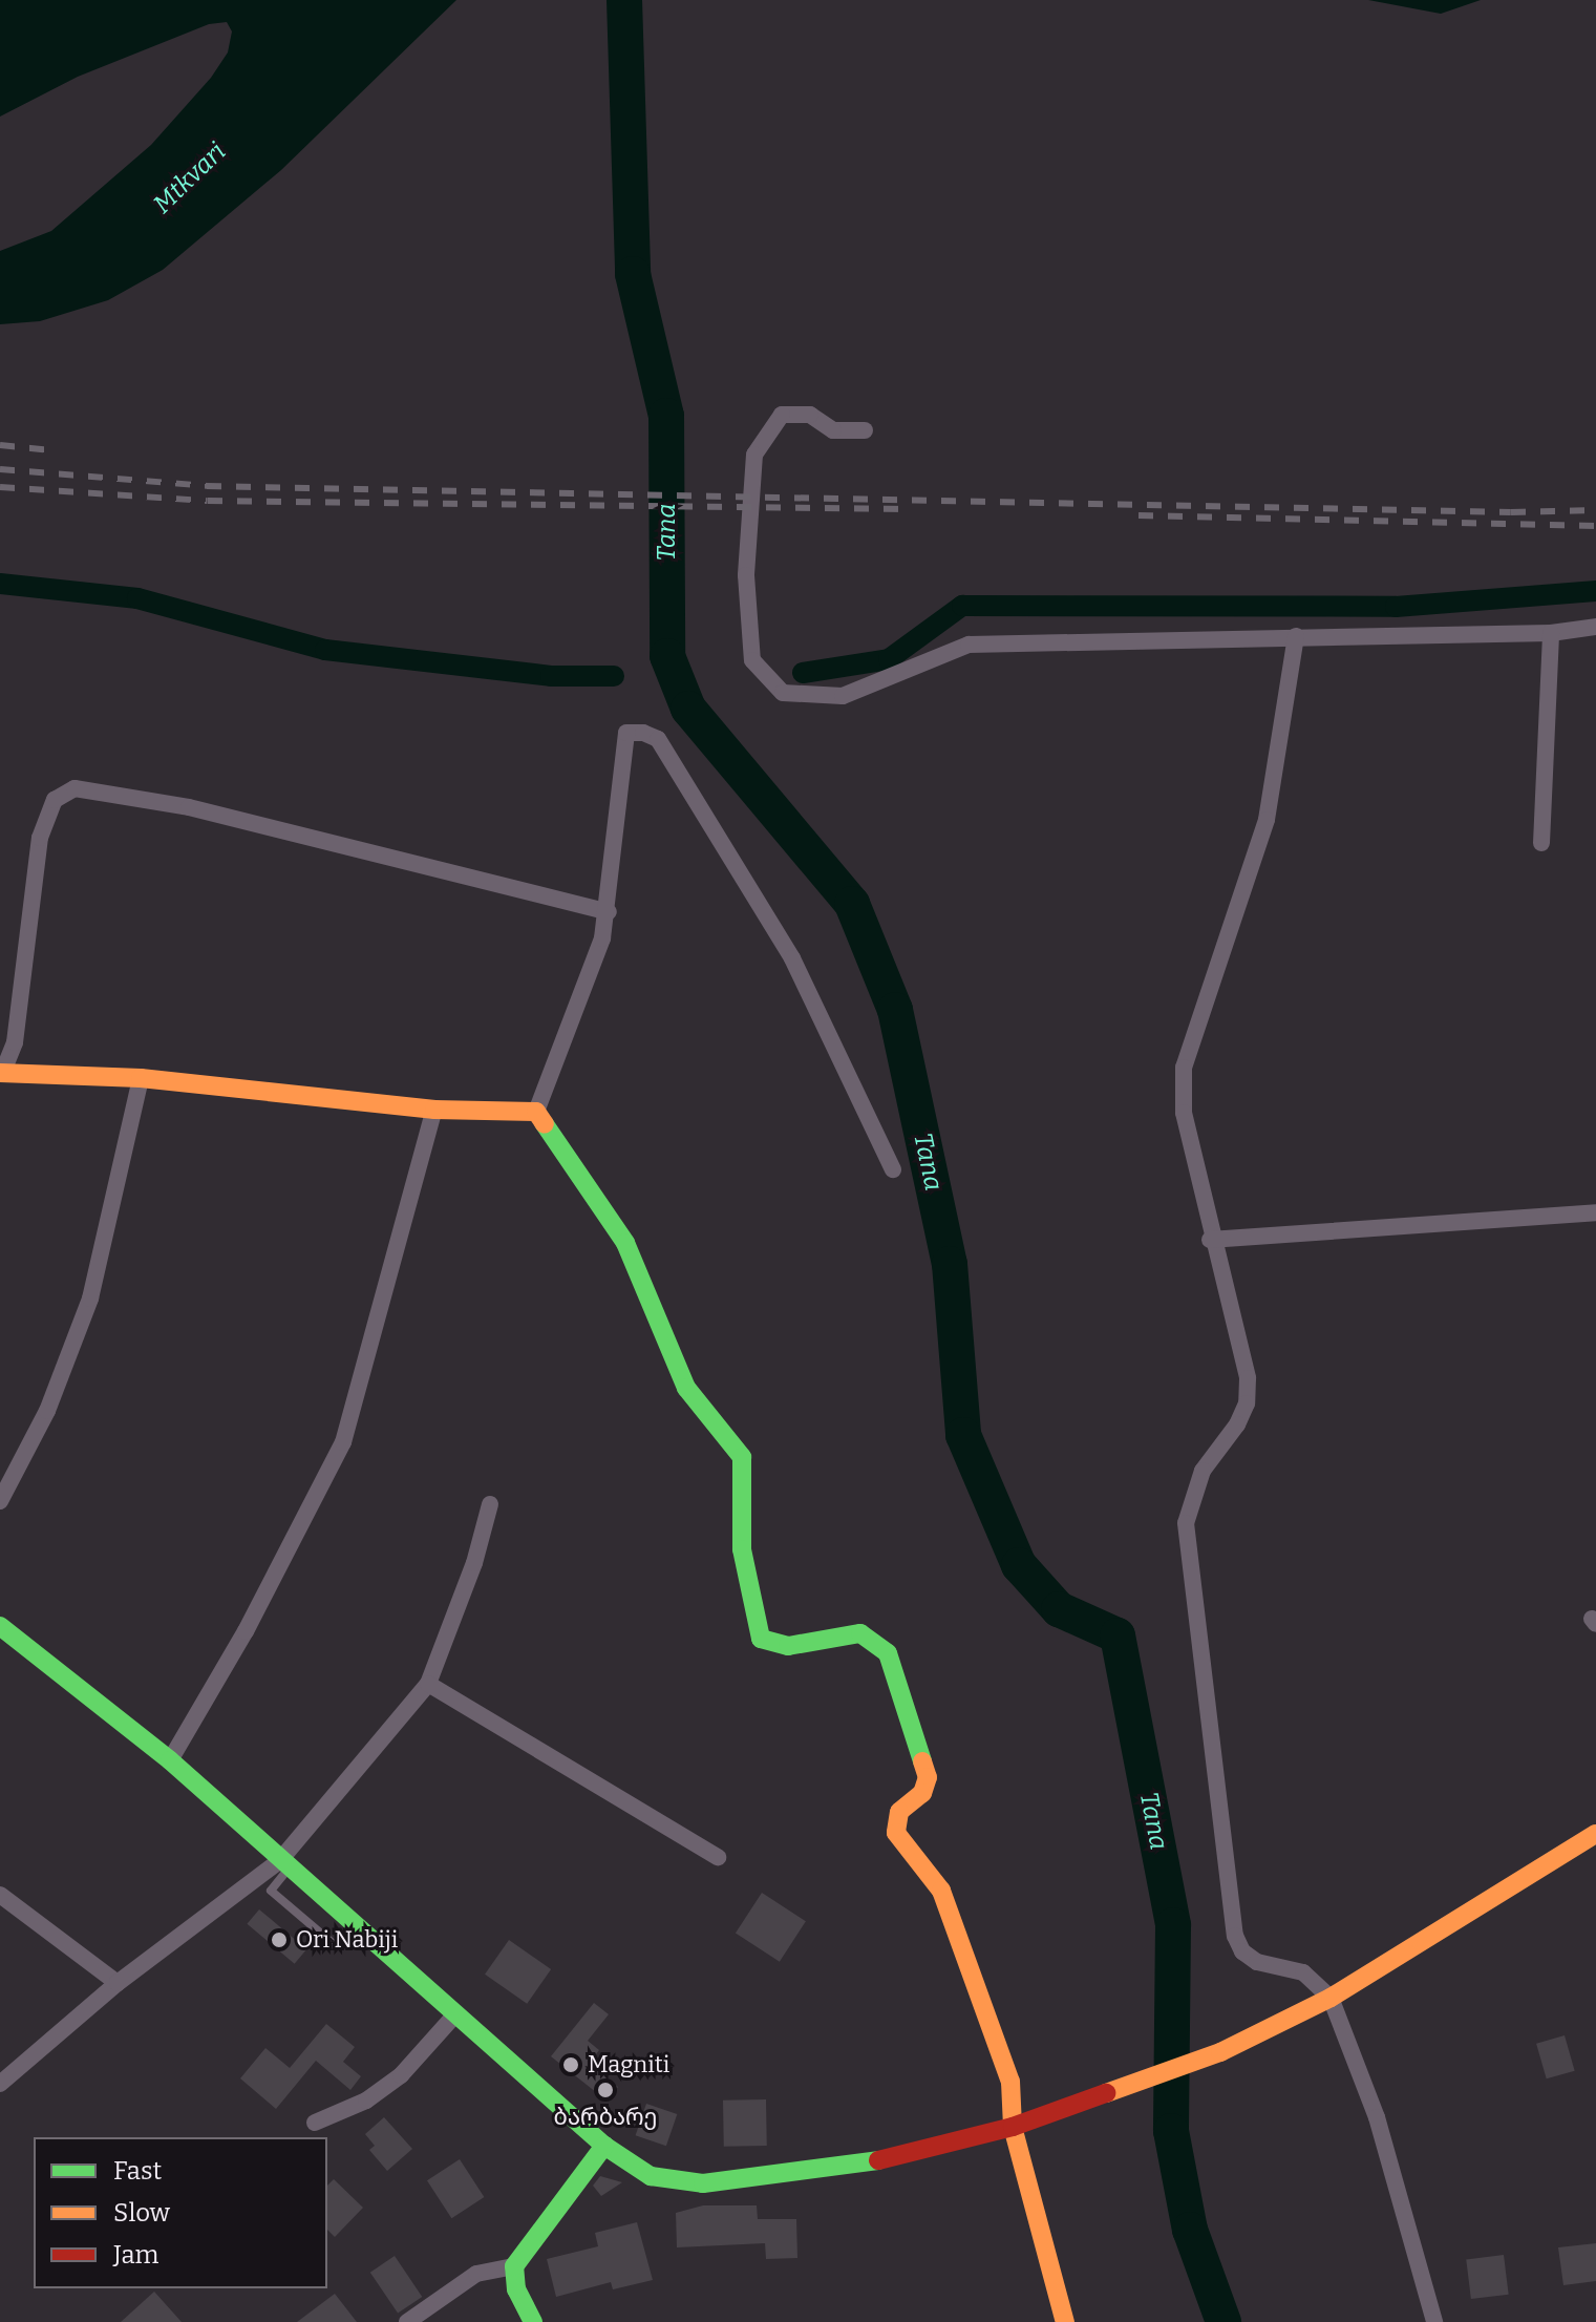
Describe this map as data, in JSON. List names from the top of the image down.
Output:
{
  "water": ["Mtkvari", "Tana"],
  "places": ["Ori Nabiji", "Magniti", "ბარბარე"],
  "legend": ["Fast", "Slow", "Jam"]
}
